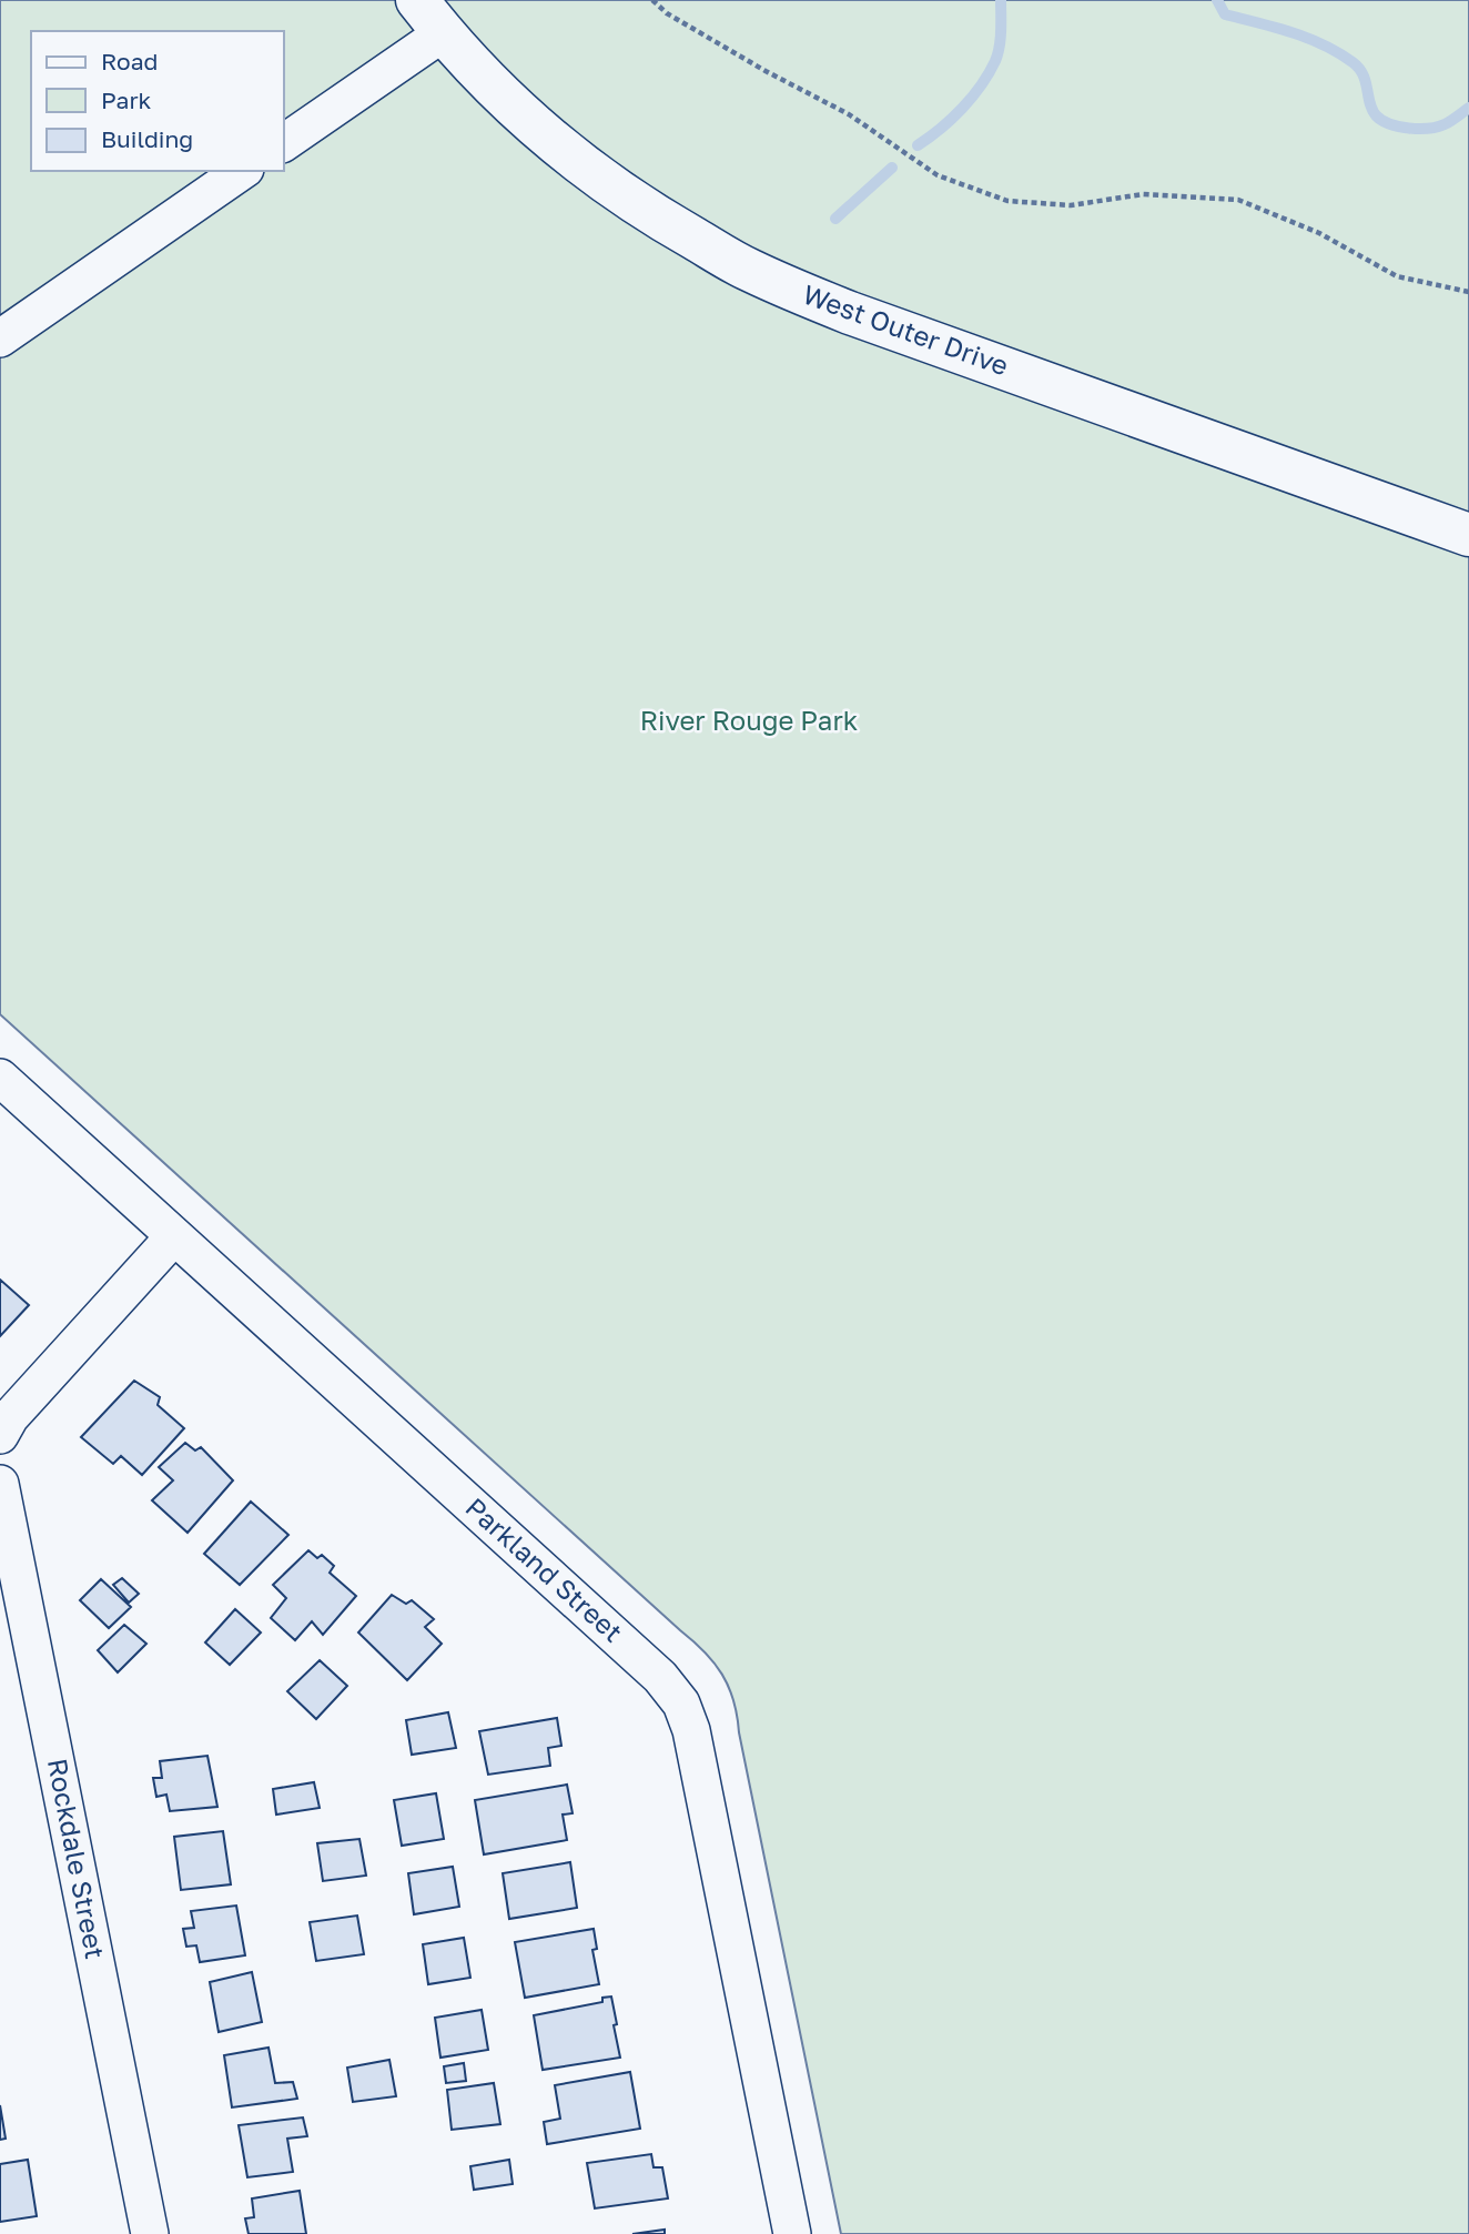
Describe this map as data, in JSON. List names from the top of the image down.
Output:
{
  "streets": {
    "main road": ["West Outer Drive"],
    "street": ["Parkland Street", "Rockdale Street"]
  },
  "parks": ["River Rouge Park"],
  "legend": ["Road", "Park", "Building"]
}
